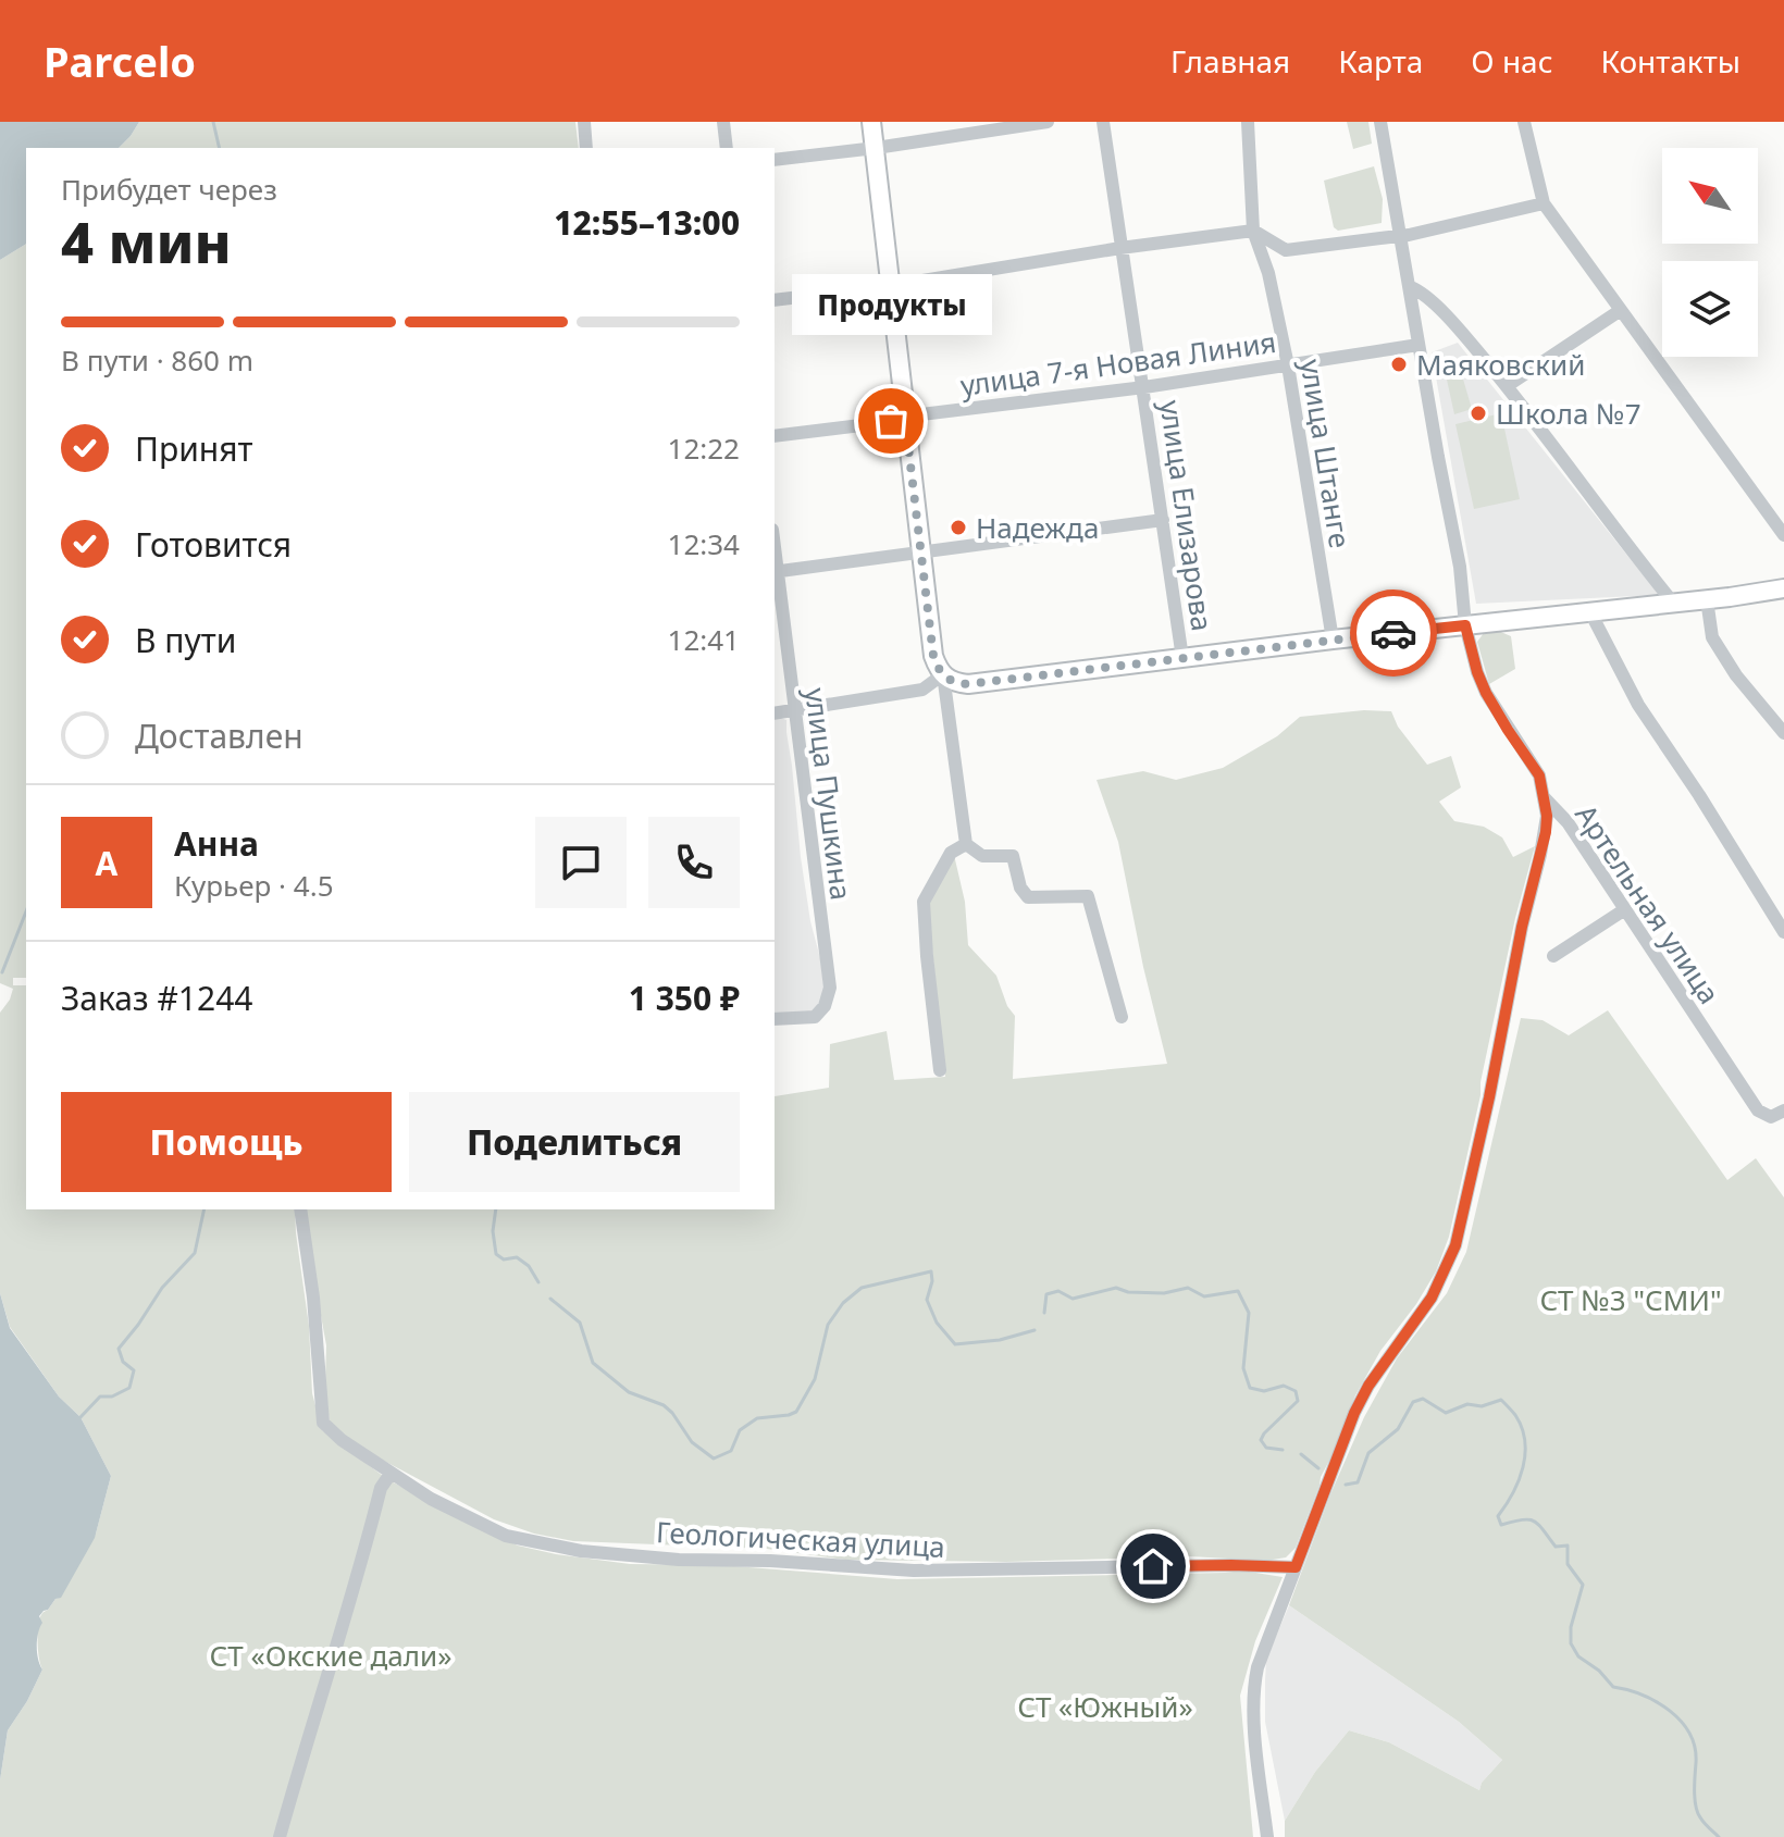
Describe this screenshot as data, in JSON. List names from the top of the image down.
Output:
{
  "streets": {
    "street": [
      "улица 7-я Новая Линия",
      "улица Штанге",
      "улица Елизарова",
      "улица Пушкина",
      "Артельная улица",
      "Геологическая улица"
    ]
  },
  "crossings": [
    ["улица 7-я Новая Линия", "улица Штанге"],
    ["улица 7-я Новая Линия", "улица Елизарова"],
    ["улица 7-я Новая Линия", "Артельная улица"]
  ],
  "parks": ["СТ №3 \"СМИ\"", "СТ «Окские дали»", "СТ «Южный»"],
  "places": [
    "Маяковский",
    "Школа №7",
    "Продукты",
    "Надежда"
  ],
  "north": "top left",
  "page": {
    "header": "Parcelo",
    "nav": [
      "Главная",
      "Карта",
      "О нас",
      "Контакты"
    ],
    "heading": ["4 мин", "Прибудет через", "12:55–13:00"],
    "panel": [
      "Анна",
      "Курьер · 4.5",
      "Заказ #1244",
      "1 350 ₽"
    ],
    "bubble": "Продукты",
    "bar": "В пути · 860 m",
    "list": [
      ["Принят", "12:22"],
      ["Готовится", "12:34"],
      ["В пути", "12:41"],
      "Доставлен"
    ],
    "round": "А",
    "buttons": ["Помощь", "Поделиться"]
  }
}
